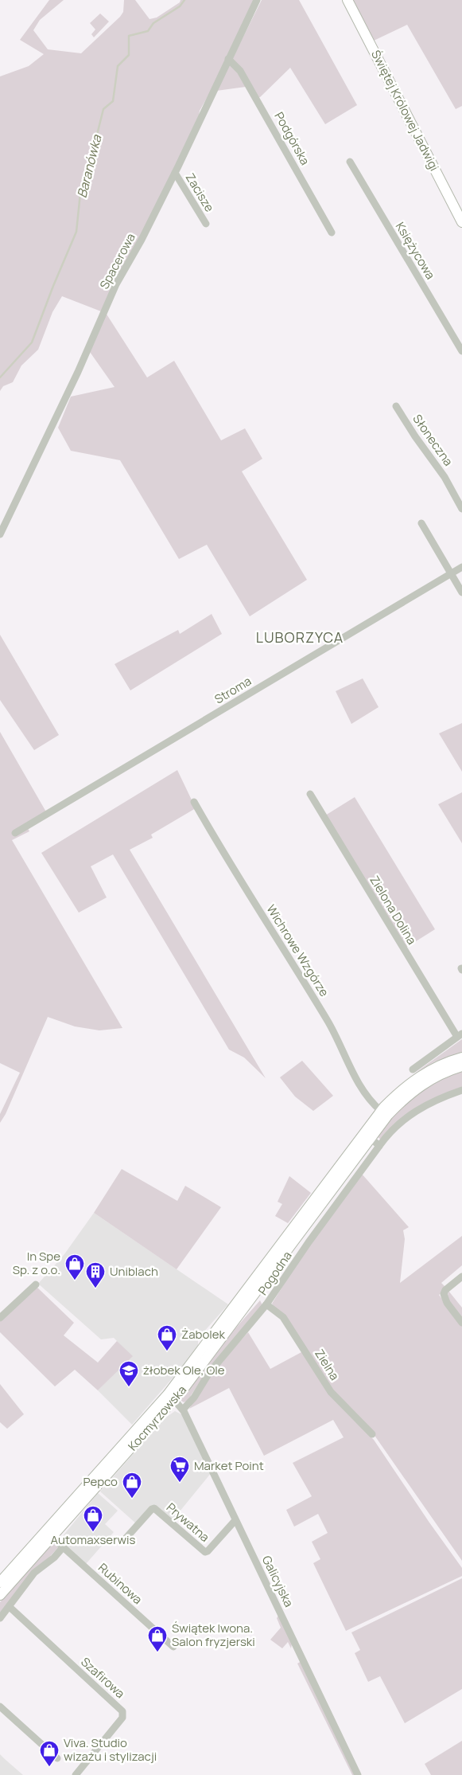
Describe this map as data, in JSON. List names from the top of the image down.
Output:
{
  "streets": {
    "main road": ["Świętej Królowej Jadwigi", "Kocmyrzowska"],
    "street": [
      "Podgórska",
      "Zacisze",
      "Księżycowa",
      "Spacerowa",
      "Słoneczna",
      "Stroma",
      "Zielona Dolina",
      "Wichrowe Wzgórze",
      "Pogodna",
      "Zielna",
      "Prywatna",
      "Galicyjska",
      "Rubinowa",
      "Szafirowa"
    ]
  },
  "crossings": [
    ["Podgórska", "Spacerowa"],
    ["Zacisze", "Spacerowa"],
    ["Pogodna", "Zielna"],
    ["Pogodna", "Galicyjska"],
    ["Kocmyrzowska", "Galicyjska"],
    ["Kocmyrzowska", "Rubinowa"],
    ["Prywatna", "Galicyjska"]
  ],
  "districts": ["LUBORZYCA"],
  "water": ["Baranówka"],
  "places": {
    "shop": [
      "In Spe Sp. z o.o.",
      "Żabolek",
      "Pepco",
      "Automaxserwis",
      "Świątek Iwona. Salon fryzjerski",
      "Viva. Studio wizażu i stylizacji"
    ],
    "building": ["Uniblach"],
    "school or university": ["żłobek Ole, Ole"],
    "supermarket": ["Market Point"]
  }
}
